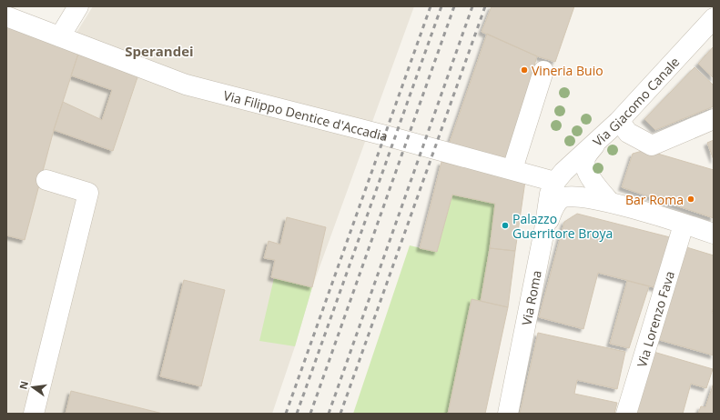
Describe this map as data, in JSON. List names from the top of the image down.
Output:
{
  "streets": {
    "street": [
      "Via Giacomo Canale",
      "Via Filippo Dentice d'Accadia",
      "Via Roma",
      "Via Lorenzo Fava"
    ]
  },
  "crossings": [
    ["Via Giacomo Canale", "Via Filippo Dentice d'Accadia"],
    ["Via Giacomo Canale", "Via Roma"],
    ["Via Filippo Dentice d'Accadia", "Via Roma"]
  ],
  "districts": ["Sperandei"],
  "places": ["Vineria Buio", "Bar Roma", "Palazzo Guerritore Broya"],
  "north": "left"
}
